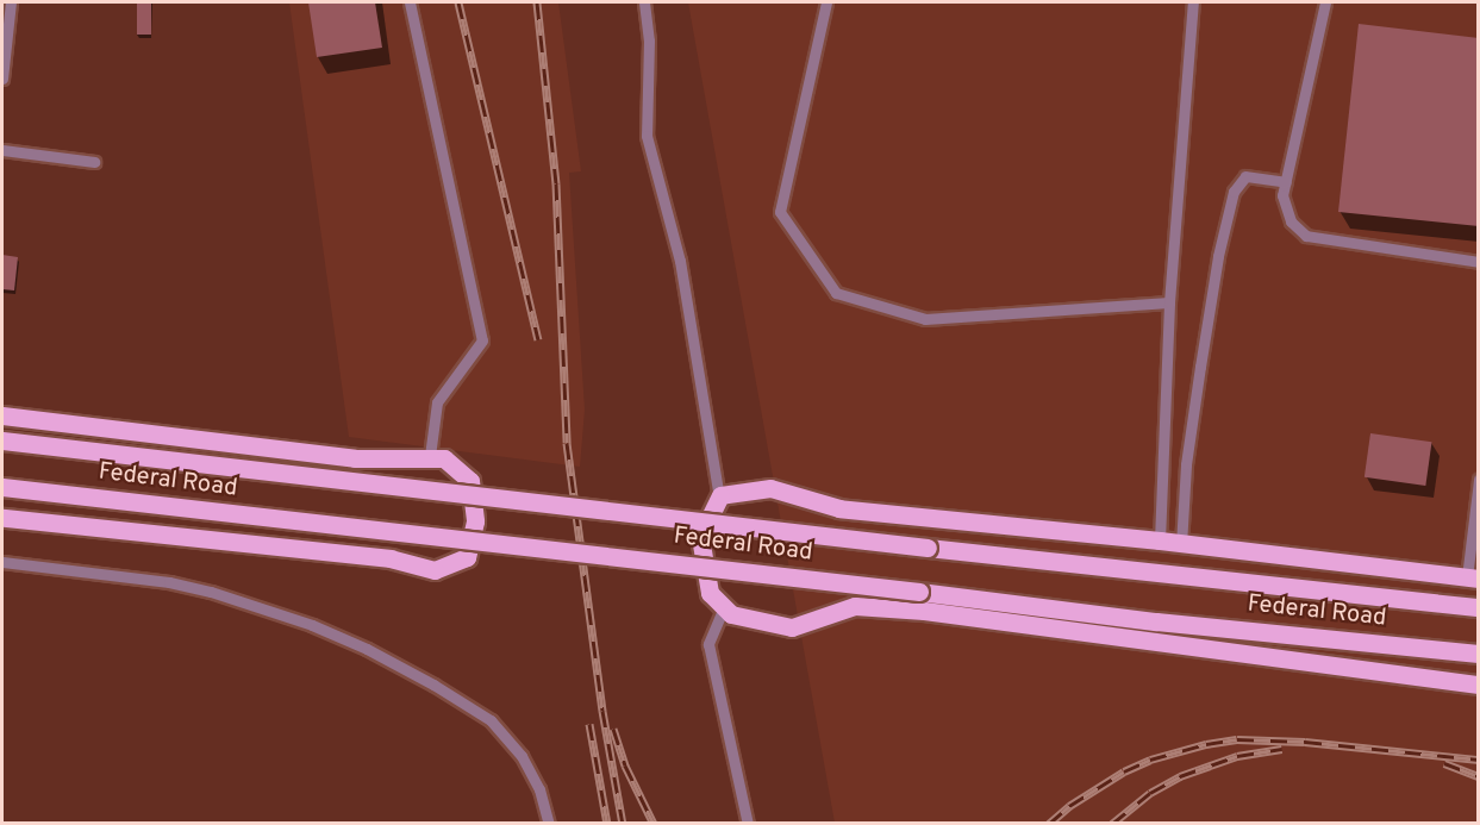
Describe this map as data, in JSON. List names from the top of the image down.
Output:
{
  "streets": {
    "main road": ["Federal Road"]
  }
}
